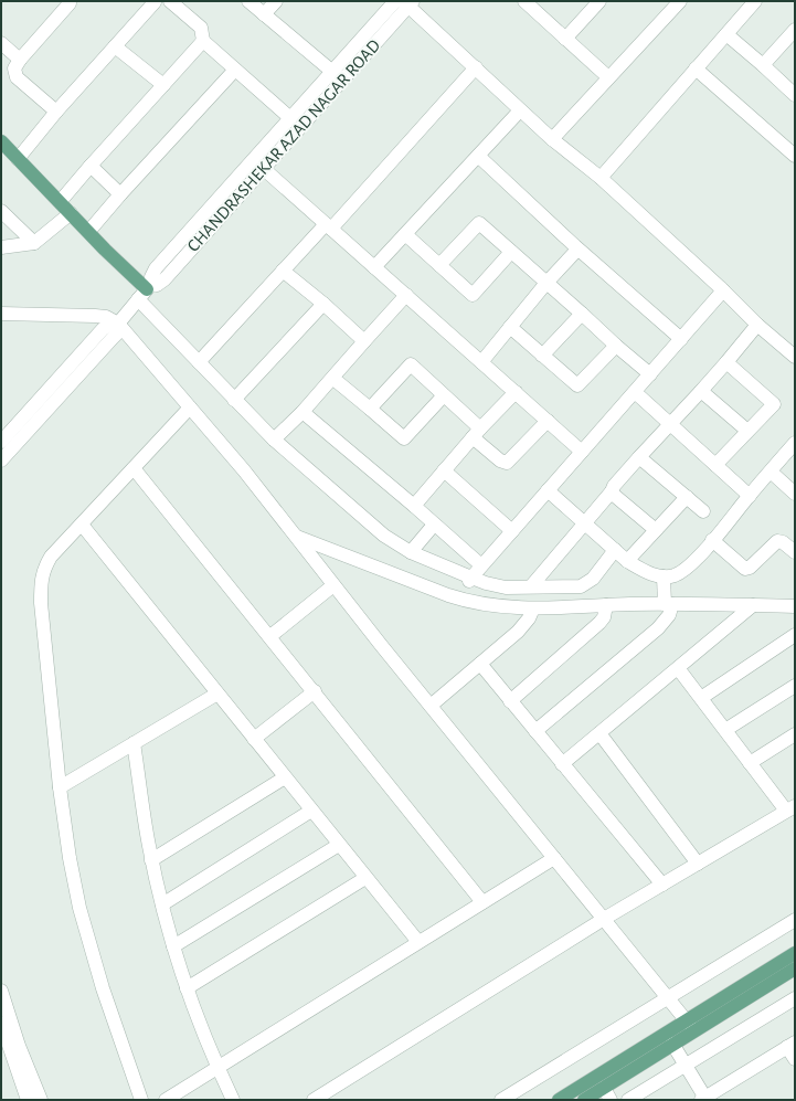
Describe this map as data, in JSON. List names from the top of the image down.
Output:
{
  "streets": {
    "street": ["CHANDRASHEKAR AZAD NAGAR ROAD"]
  }
}
